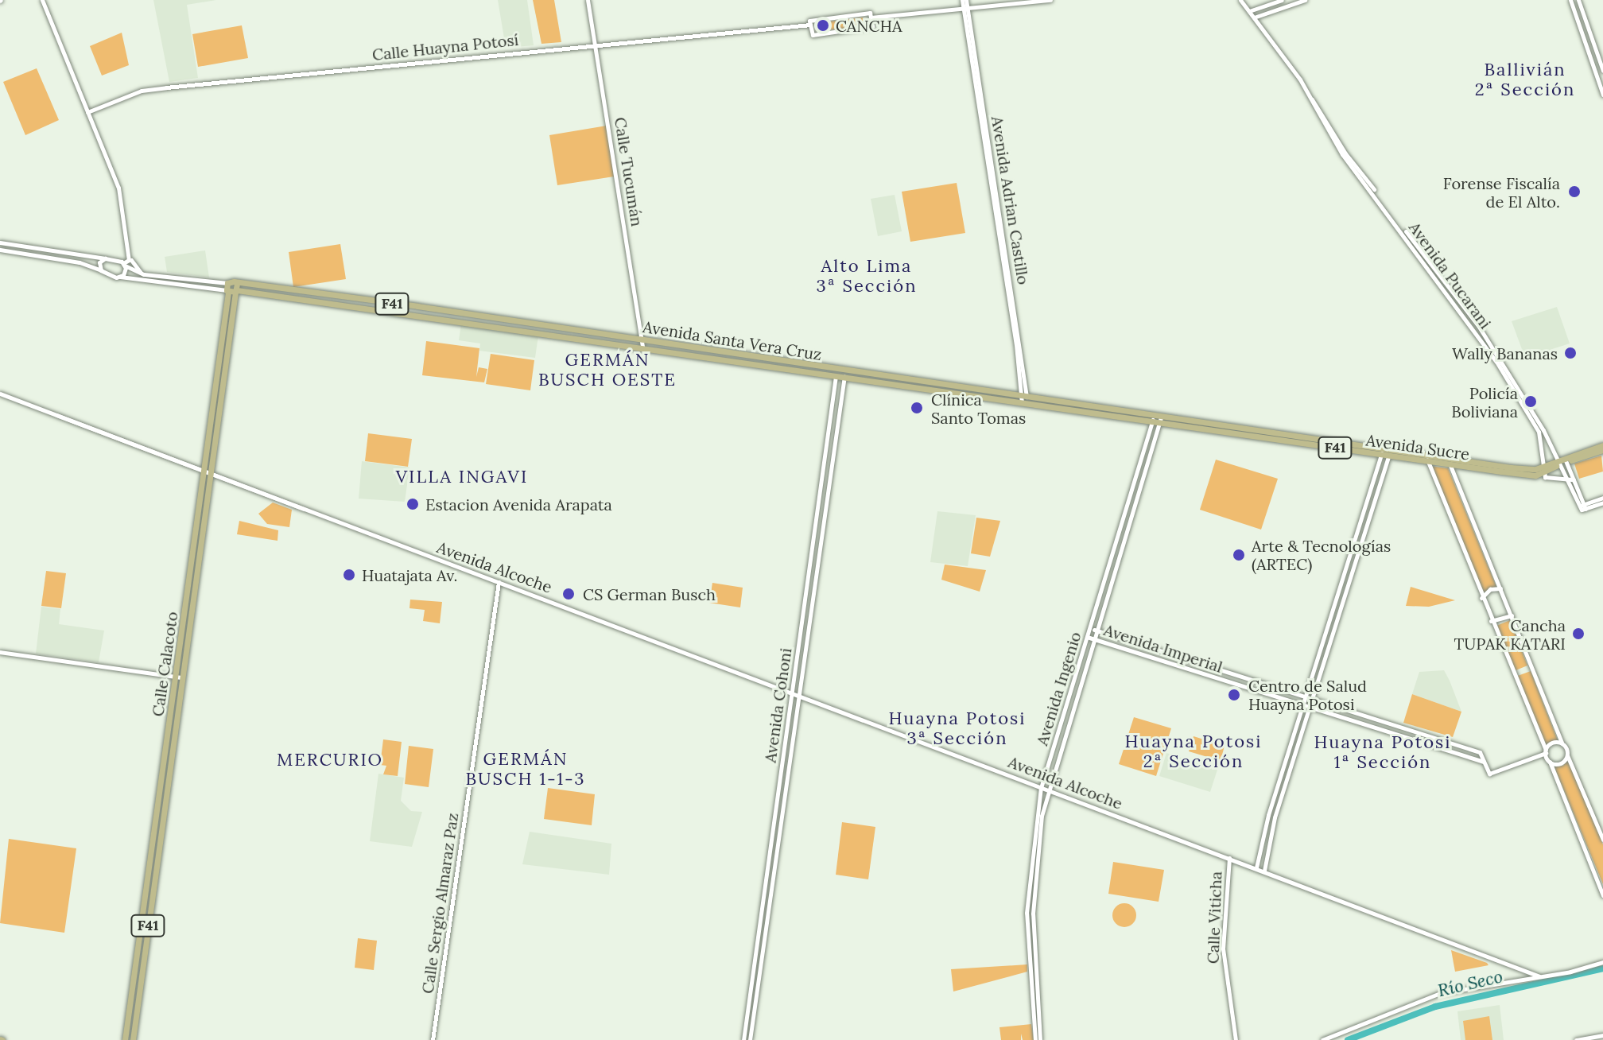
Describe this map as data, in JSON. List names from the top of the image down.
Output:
{
  "streets": {
    "main road": [
      "F41",
      "Avenida Santa Vera Cruz",
      "Avenida Sucre",
      "Calle Calacoto"
    ],
    "street": [
      "Calle Huayna Potosí",
      "Calle Tucumán",
      "Avenida Adrian Castillo",
      "Avenida Pucarani",
      "Avenida Alcoche",
      "Avenida Imperial",
      "Avenida Ingenio",
      "Avenida Cohoni",
      "Calle Sergio Almaraz Paz",
      "Calle Viticha"
    ]
  },
  "crossings": [
    ["Calle Huayna Potosí", "Calle Tucumán"],
    ["Calle Huayna Potosí", "Avenida Adrian Castillo"],
    ["Calle Tucumán", "Avenida Santa Vera Cruz"],
    ["Avenida Adrian Castillo", "Avenida Santa Vera Cruz"],
    ["Avenida Pucarani", "F41"],
    ["Avenida Pucarani", "Avenida Sucre"],
    ["F41", "Avenida Sucre"],
    ["Avenida Santa Vera Cruz", "Avenida Sucre"],
    ["Avenida Santa Vera Cruz", "Calle Calacoto"],
    ["Avenida Santa Vera Cruz", "Avenida Ingenio"],
    ["Avenida Santa Vera Cruz", "Avenida Cohoni"],
    ["Avenida Alcoche", "Calle Calacoto"],
    ["Avenida Alcoche", "Avenida Ingenio"],
    ["Avenida Alcoche", "Avenida Cohoni"],
    ["Avenida Alcoche", "Calle Sergio Almaraz Paz"],
    ["Avenida Alcoche", "Calle Viticha"],
    ["Avenida Imperial", "Avenida Ingenio"]
  ],
  "districts": [
    "Ballivián 2ª Sección",
    "Alto Lima 3ª Sección",
    "GERMÁN BUSCH OESTE",
    "VILLA INGAVI",
    "Huayna Potosi 3ª Sección",
    "Huayna Potosi 2ª Sección",
    "Huayna Potosi 1ª Sección",
    "GERMÁN BUSCH 1-1-3",
    "MERCURIO"
  ],
  "water": ["Río Seco"],
  "places": [
    "CANCHA",
    "Forense Fiscalía de El Alto.",
    "Wally Bananas",
    "Policía Boliviana",
    "Clínica Santo Tomas",
    "Estacion Avenida Arapata",
    "Arte & Tecnologías (ARTEC)",
    "Huatajata Av.",
    "CS German Busch",
    "Cancha TUPAK KATARI",
    "Centro de Salud Huayna Potosi"
  ]
}
